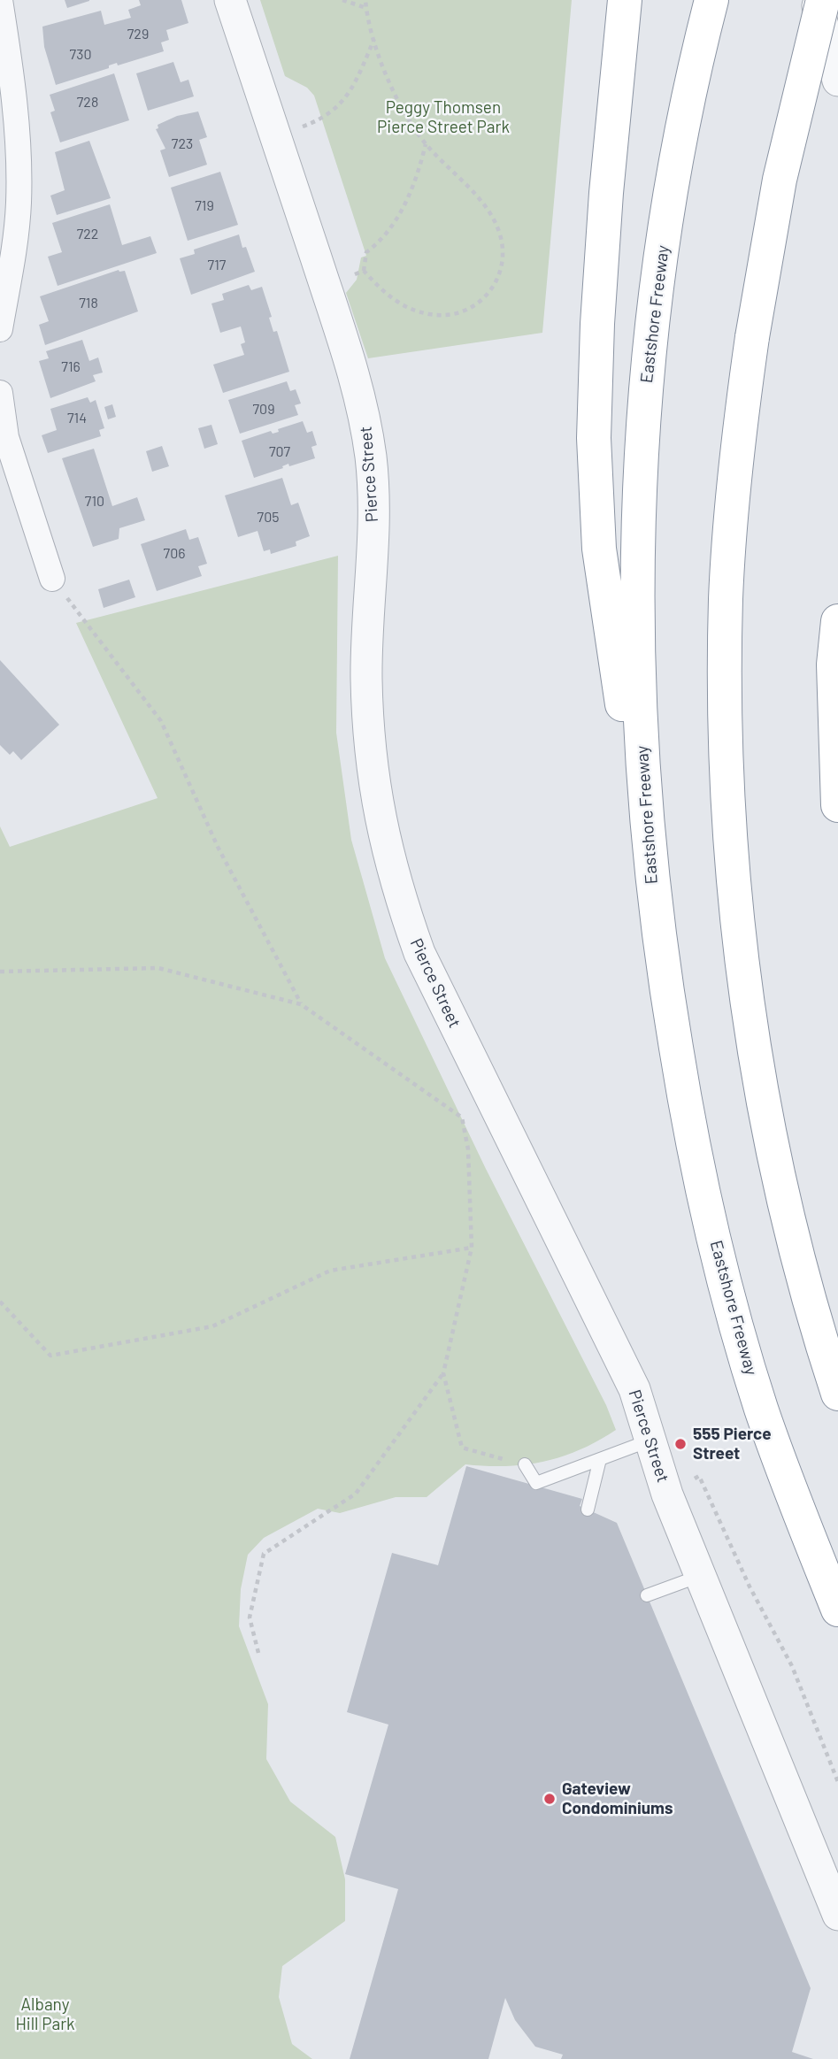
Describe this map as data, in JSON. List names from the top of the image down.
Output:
{
  "streets": {
    "highway": ["Eastshore Freeway"],
    "street": ["Pierce Street"]
  },
  "parks": ["Peggy Thomsen Pierce Street Park", "Albany Hill Park"],
  "places": ["555 Pierce Street", "Gateview Condominiums"],
  "house_numbers": [
    "729",
    "730",
    "728",
    "723",
    "719",
    "722",
    "717",
    "718",
    "716",
    "709",
    "714",
    "707",
    "710",
    "705",
    "706"
  ]
}
